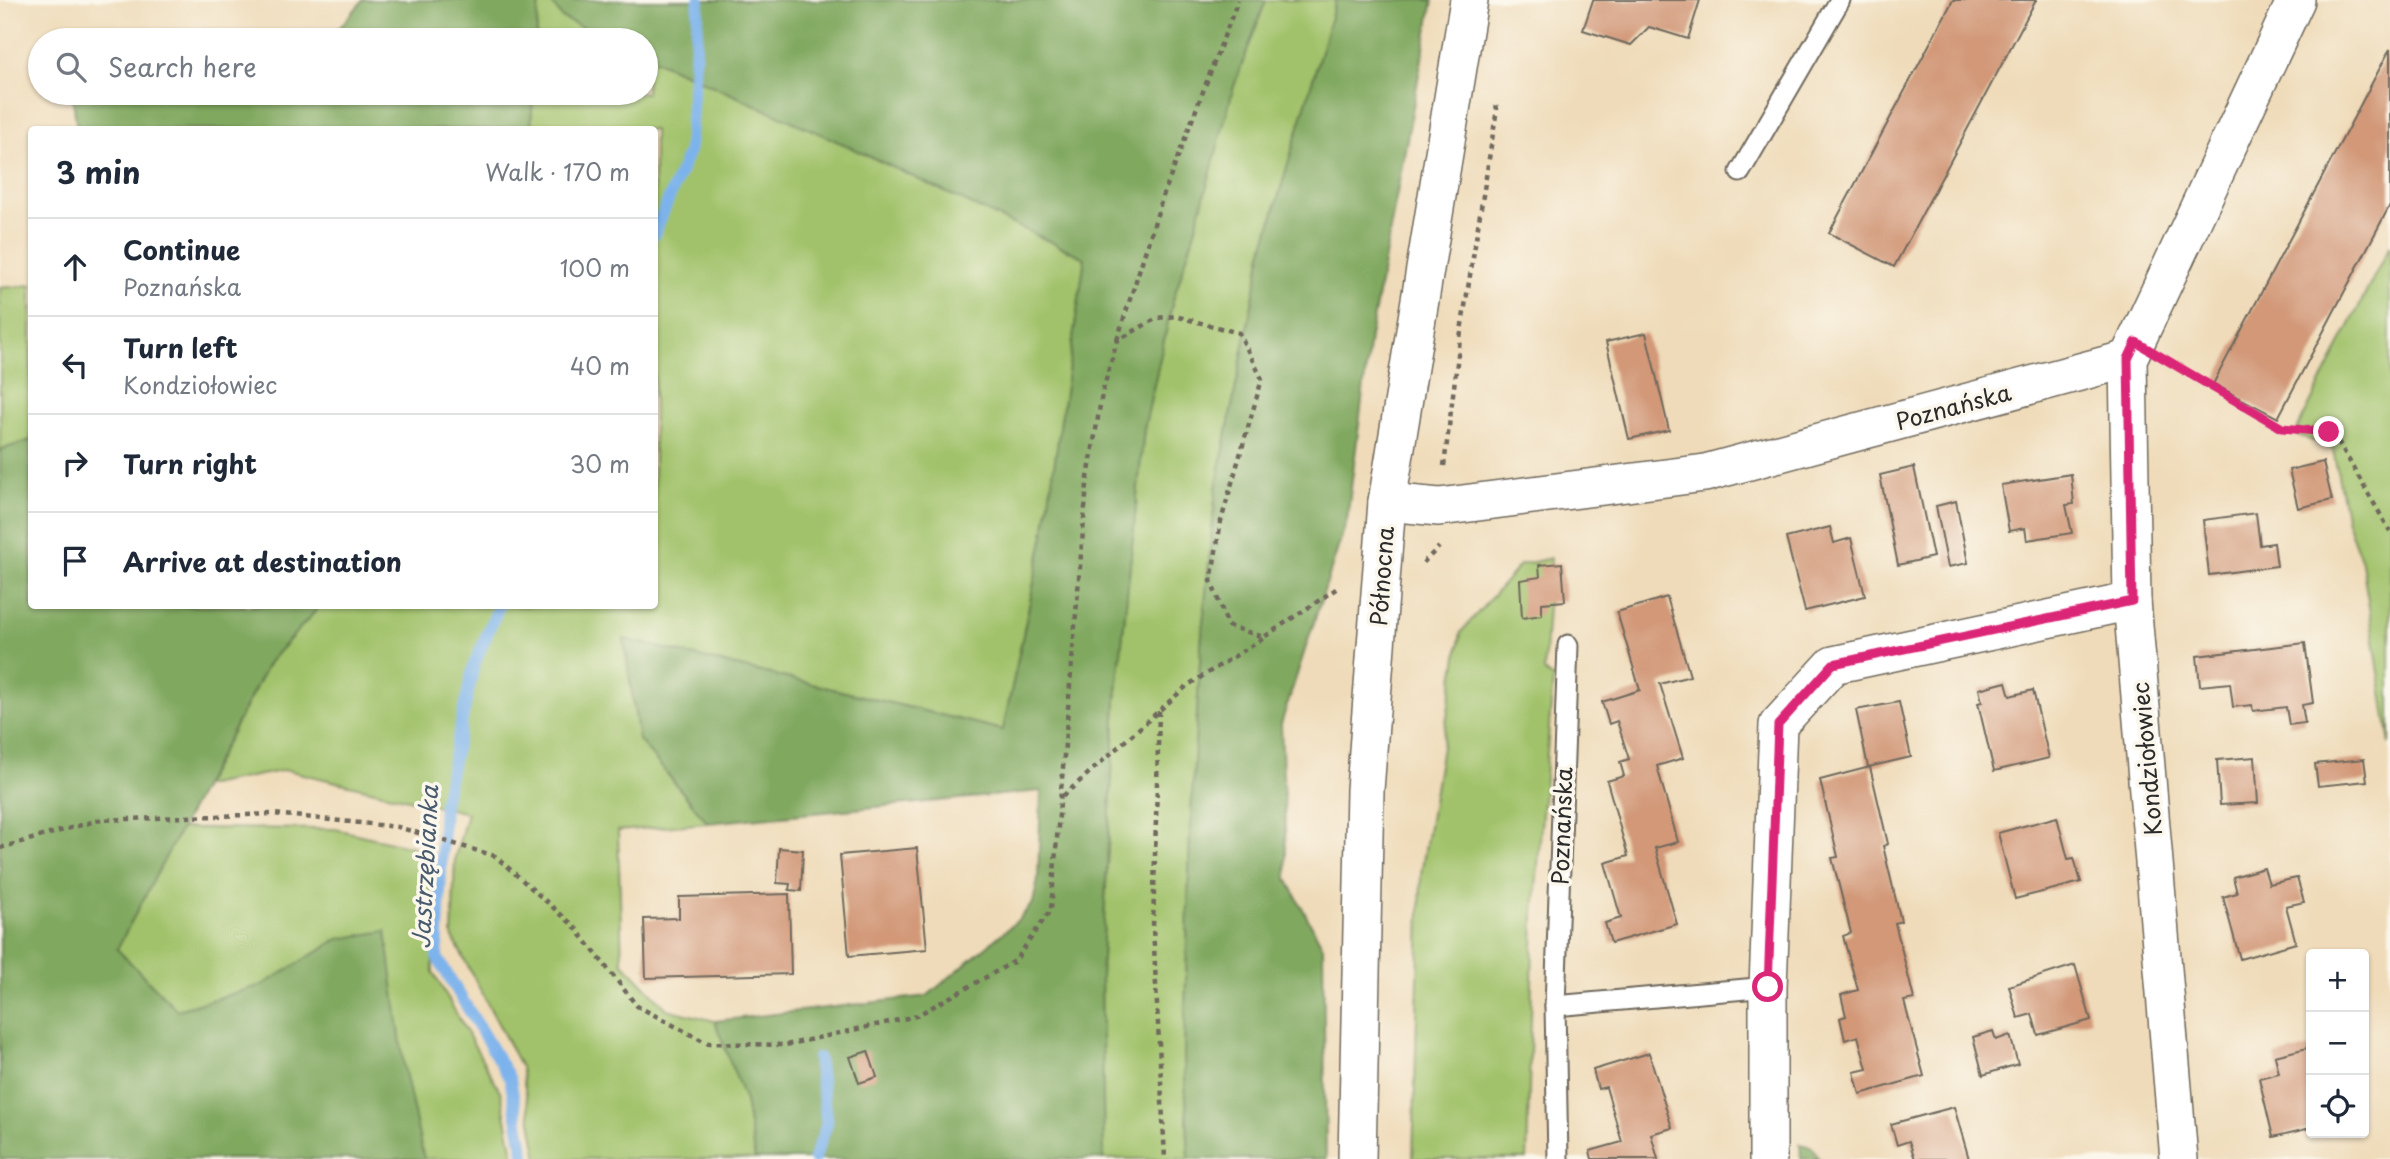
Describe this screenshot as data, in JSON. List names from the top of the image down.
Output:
{
  "streets": {
    "street": ["Poznańska", "Północna", "Kondziołowiec"]
  },
  "crossings": [
    ["Poznańska", "Północna"],
    ["Poznańska", "Kondziołowiec"]
  ],
  "water": ["Jastrzębianka"],
  "page": {
    "search": "Search here",
    "heading": ["3 min", "Walk · 170 m"],
    "list": [
      ["Continue", "Poznańska", "100 m"],
      ["Turn left", "Kondziołowiec", "40 m"],
      ["Turn right", "30 m"],
      "Arrive at destination"
    ],
    "map_buttons": ["+", "−"]
  }
}
